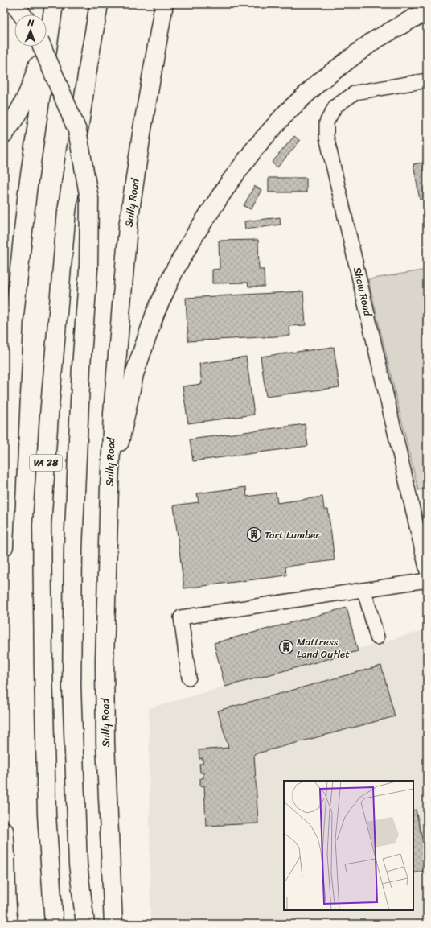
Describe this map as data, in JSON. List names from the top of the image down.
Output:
{
  "streets": {
    "highway": ["Sully Road", "VA 28"],
    "street": ["Shaw Road"]
  },
  "places": {
    "building": ["Tart Lumber", "Mattress Land Outlet"]
  },
  "north": "top"
}
